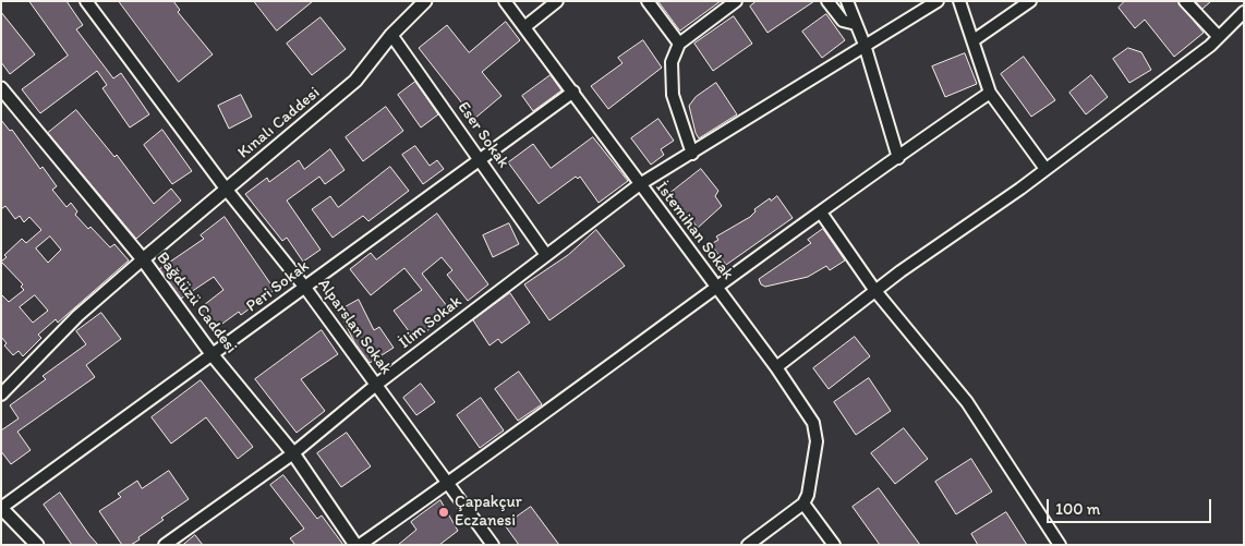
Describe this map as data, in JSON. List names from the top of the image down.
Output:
{
  "streets": {
    "street": [
      "Kınalı Caddesi",
      "Eser Sokak",
      "İstemihan Sokak",
      "Peri Sokak",
      "Bağdüzü Caddesi",
      "İlim Sokak",
      "Alparslan Sokak"
    ]
  },
  "crossings": [
    ["Kınalı Caddesi", "Eser Sokak"],
    ["Kınalı Caddesi", "Bağdüzü Caddesi"],
    ["Kınalı Caddesi", "Alparslan Sokak"],
    ["Eser Sokak", "Peri Sokak"],
    ["Eser Sokak", "İlim Sokak"],
    ["İstemihan Sokak", "Peri Sokak"],
    ["İstemihan Sokak", "İlim Sokak"],
    ["Peri Sokak", "Bağdüzü Caddesi"],
    ["Peri Sokak", "Alparslan Sokak"],
    ["Bağdüzü Caddesi", "İlim Sokak"],
    ["İlim Sokak", "Alparslan Sokak"]
  ],
  "places": ["Çapakçur Eczanesi"],
  "scale_bar": "100 m"
}
